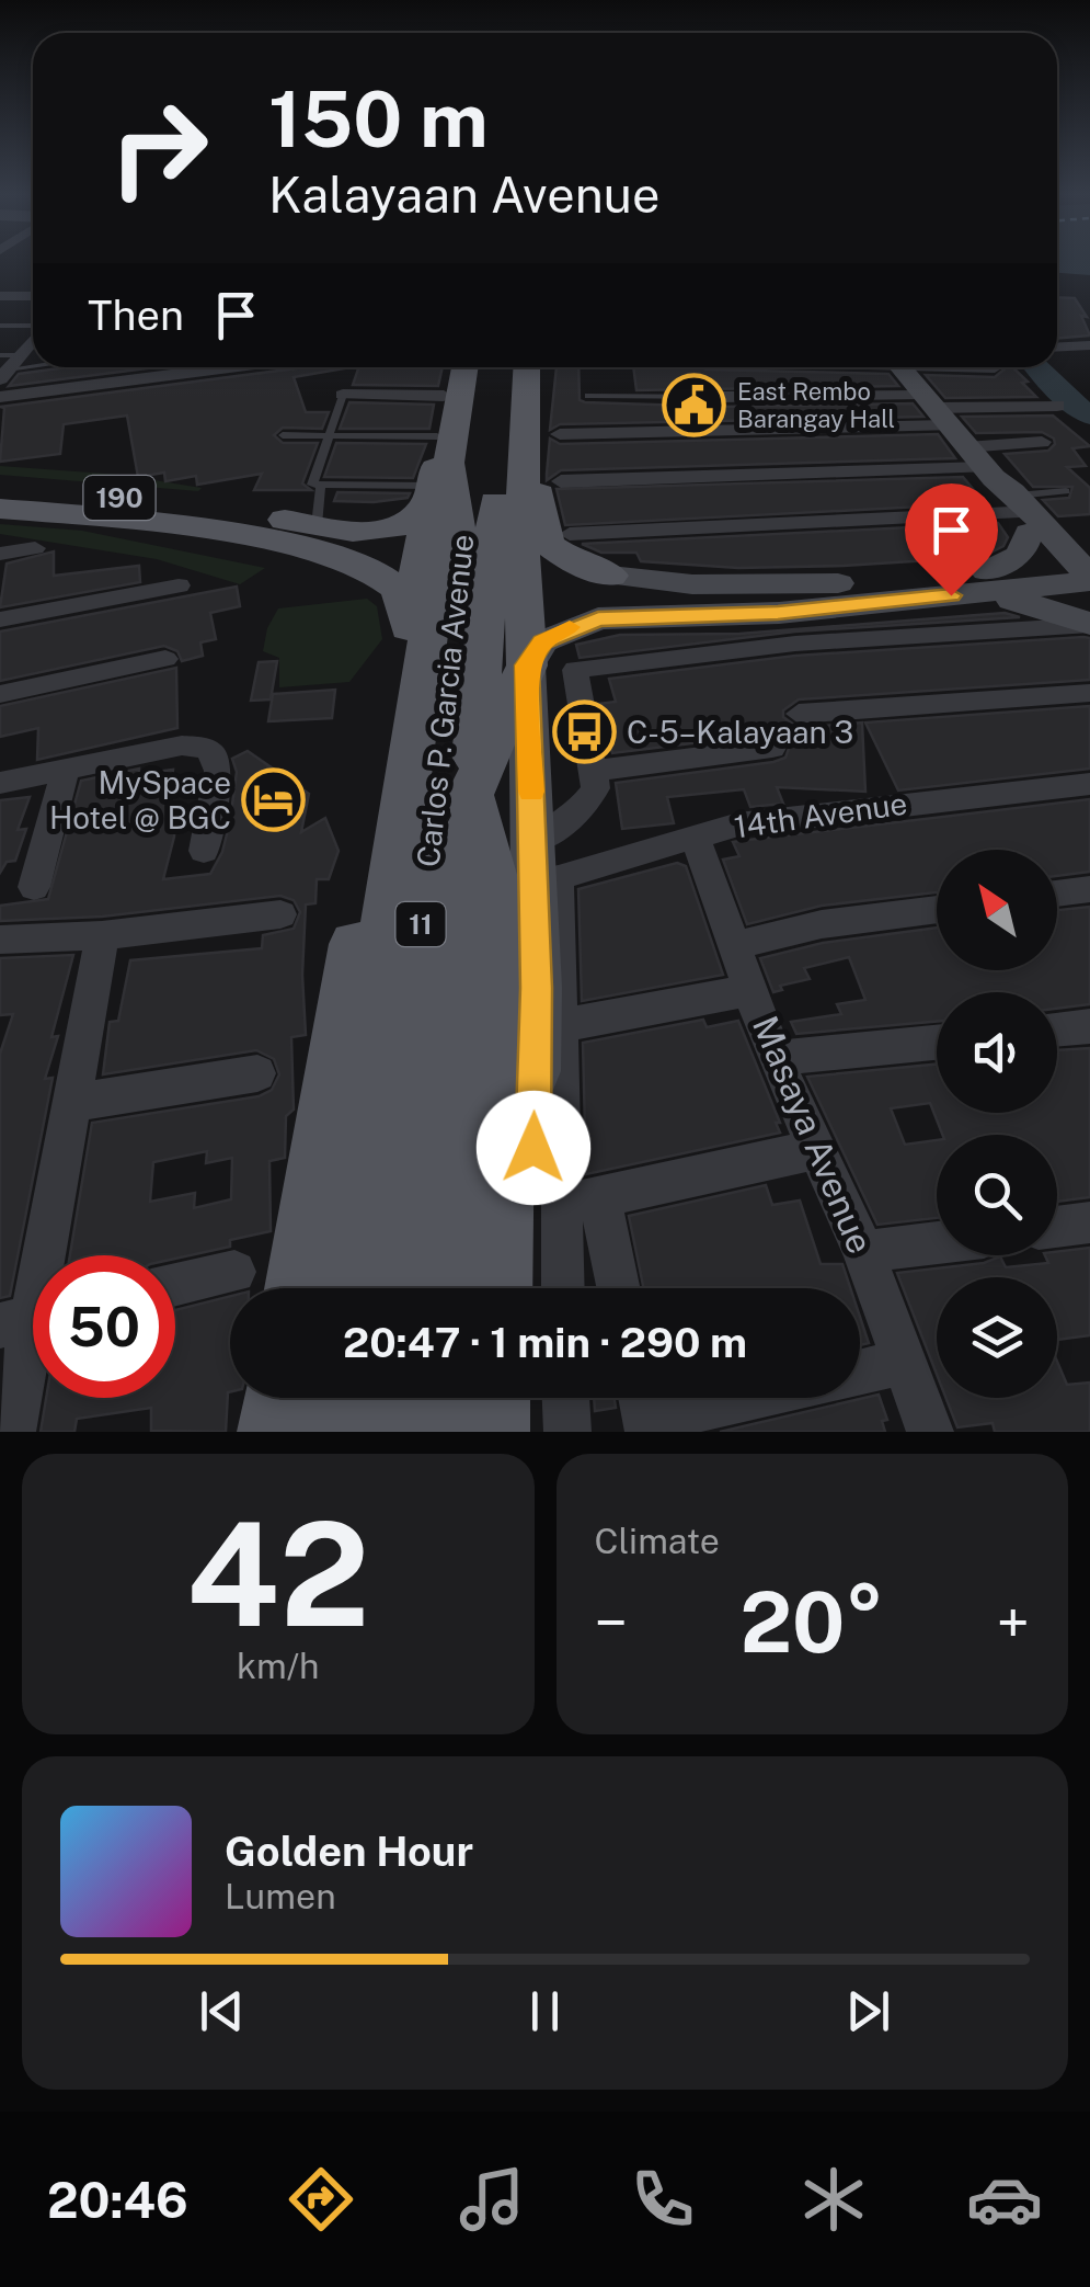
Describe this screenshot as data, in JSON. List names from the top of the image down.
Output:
{
  "streets": {
    "main road": ["190", "Carlos P. Garcia Avenue", "11"],
    "street": ["14th Avenue", "Masaya Avenue"]
  },
  "crossings": [
    ["14th Avenue", "Masaya Avenue"]
  ],
  "places": {
    "public building": ["East Rembo Barangay Hall"],
    "bus stop": ["C-5–Kalayaan 3"],
    "hotel": ["MySpace Hotel @ BGC"]
  },
  "north": "top left",
  "page": {
    "turn": ["150 m", "Kalayaan Avenue"],
    "then": "Then",
    "limit": "50",
    "trip": "20:47 · 1 min · 290 m",
    "tile": [
      ["42", "km/h"],
      "Climate"
    ],
    "heat": ["−", "20°", "+"],
    "song": ["Golden Hour", "Lumen"],
    "tabs": "20:46"
  }
}
